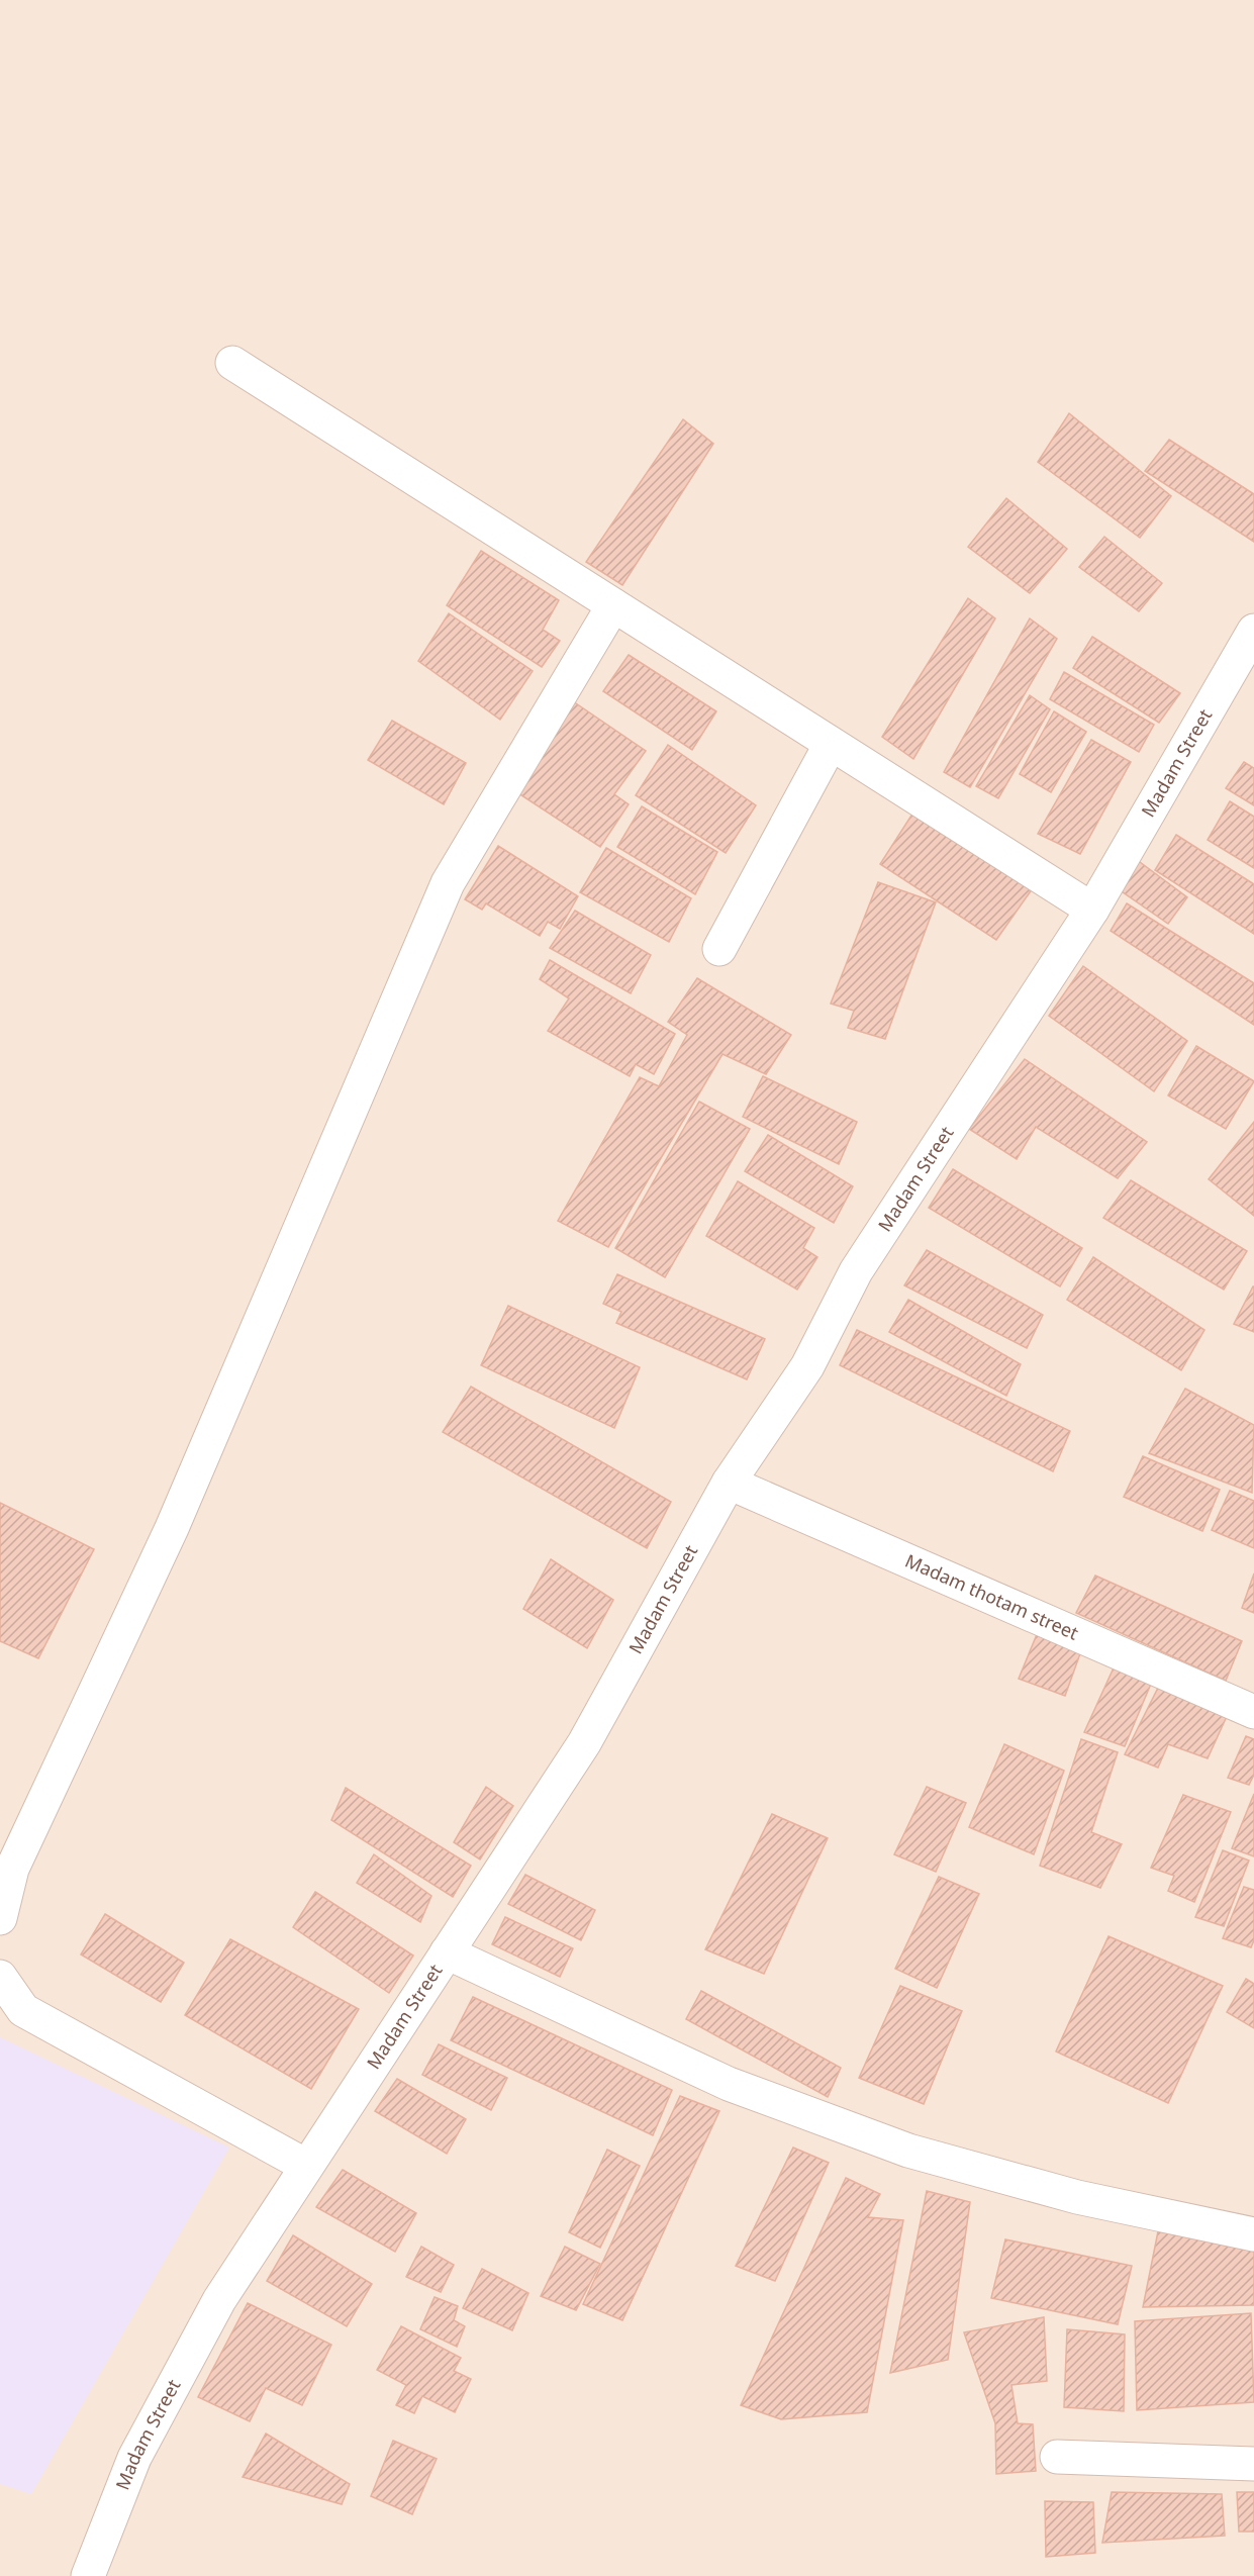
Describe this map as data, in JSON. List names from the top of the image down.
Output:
{
  "streets": {
    "street": ["Madam Street", "Madam thotam street"]
  },
  "crossings": [
    ["Madam Street", "Madam thotam street"]
  ]
}
